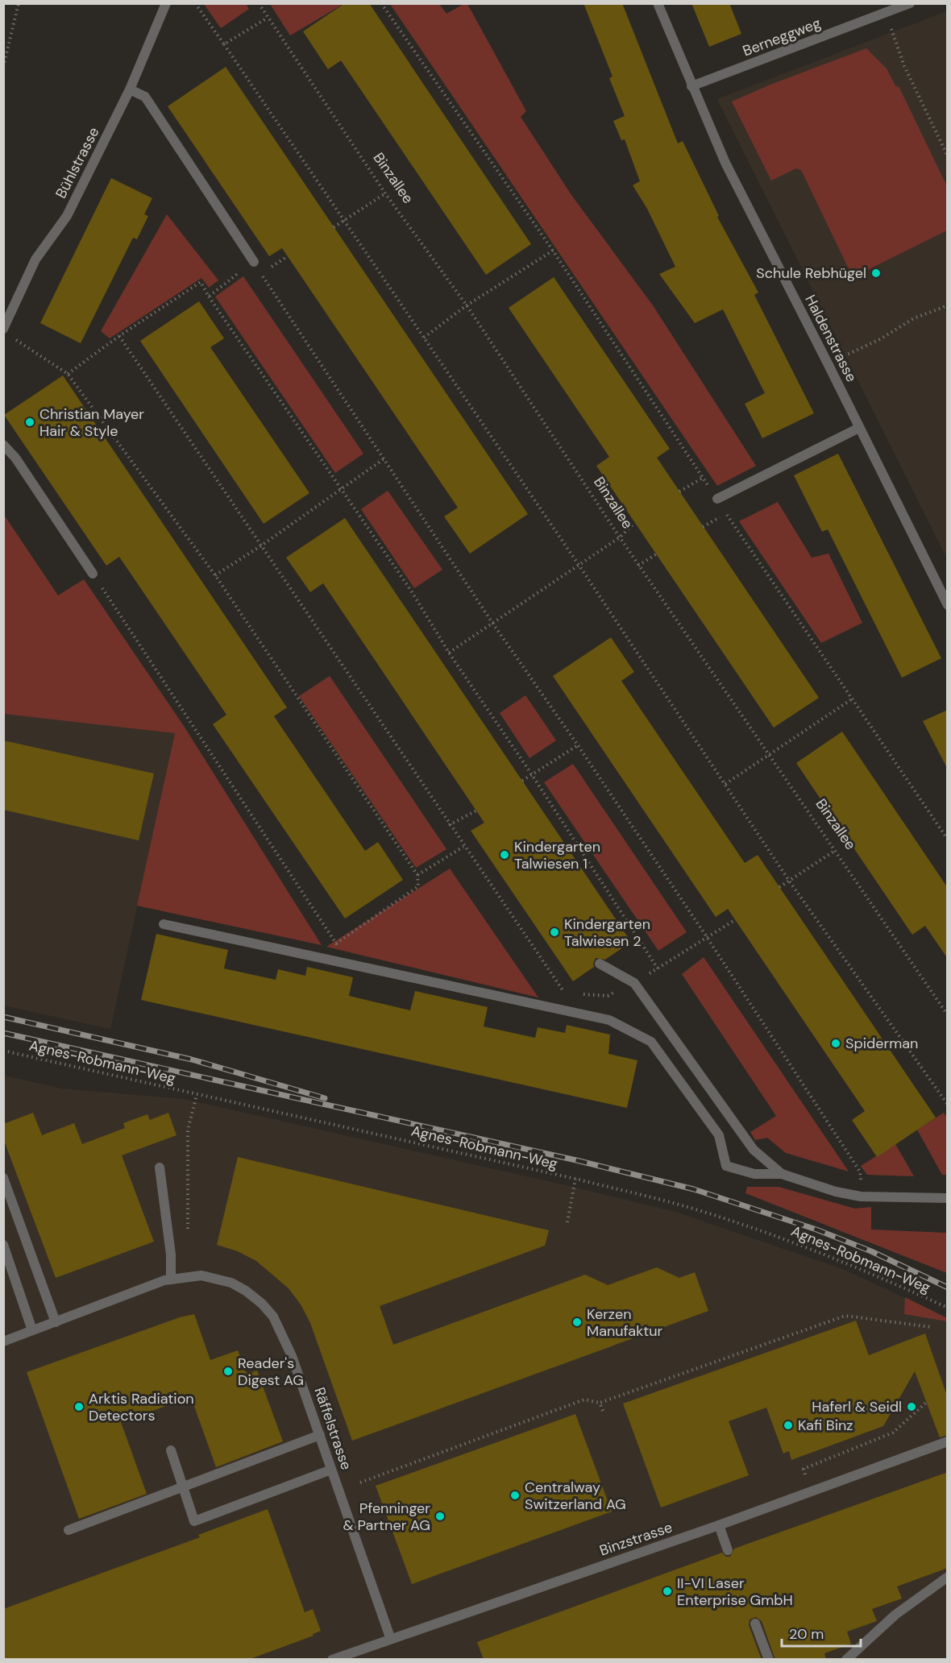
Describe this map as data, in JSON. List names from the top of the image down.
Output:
{
  "streets": {
    "street": [
      "Berneggweg",
      "Bühlstrasse",
      "Haldenstrasse",
      "Räffelstrasse",
      "Binzstrasse"
    ],
    "path": ["Binzallee", "Agnes-Robmann-Weg"]
  },
  "crossings": [
    ["Berneggweg", "Haldenstrasse"],
    ["Räffelstrasse", "Binzstrasse"]
  ],
  "places": [
    "Schule Rebhügel",
    "Christian Mayer Hair & Style",
    "Kindergarten Talwiesen 1",
    "Kindergarten Talwiesen 2",
    "Spiderman",
    "Kerzen Manufaktur",
    "Reader's Digest AG",
    "Arktis Radiation Detectors",
    "Haferl & Seidl",
    "Kafi Binz",
    "Centralway Switzerland AG",
    "Pfenninger & Partner AG",
    "II-VI Laser Enterprise GmbH"
  ],
  "scale_bar": "20 m"
}
